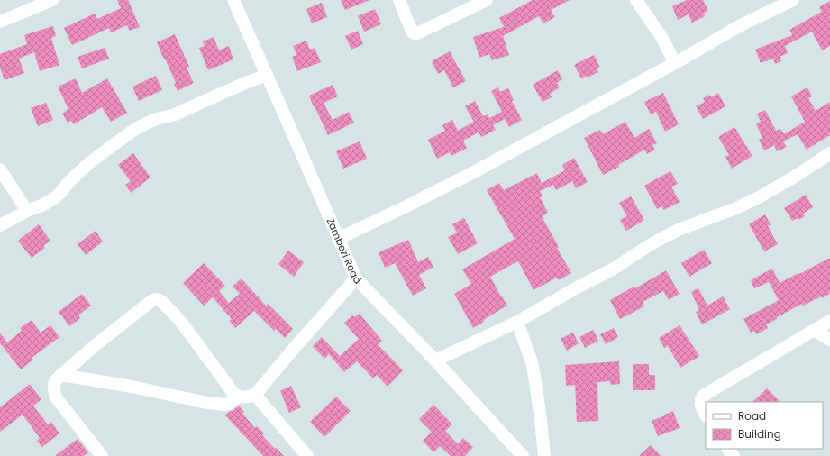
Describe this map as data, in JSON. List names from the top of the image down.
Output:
{
  "streets": {
    "street": ["Zambezi Road"]
  },
  "legend": ["Road", "Building"]
}
